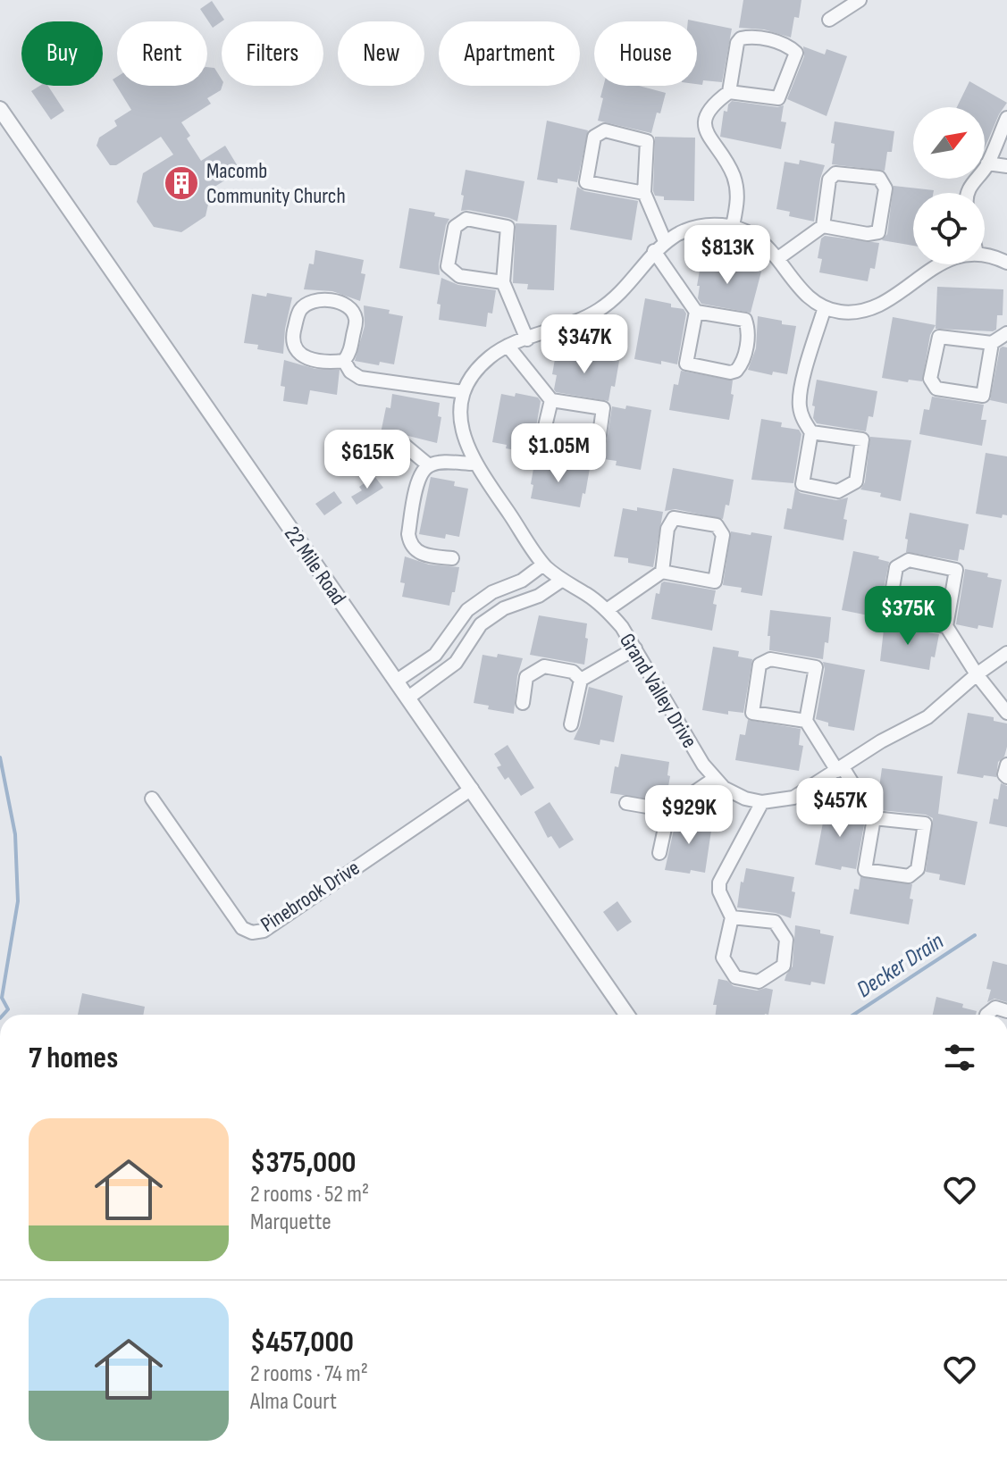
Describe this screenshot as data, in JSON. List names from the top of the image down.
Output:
{
  "streets": {
    "street": ["22 Mile Road", "Grand Valley Drive", "Pinebrook Drive"]
  },
  "crossings": [
    ["22 Mile Road", "Pinebrook Drive"]
  ],
  "water": ["Decker Drain"],
  "places": {
    "building": ["Macomb Community Church"]
  },
  "north": "top right",
  "page": {
    "chip": [
      "Buy",
      "Rent",
      "Filters",
      "New",
      "Apartment",
      "House"
    ],
    "price": [
      "$813K",
      "$347K",
      "$1.05M",
      "$615K",
      "$375K",
      "$457K",
      "$929K"
    ],
    "heading": "7 homes",
    "list": [
      {
        "name": "$375,000",
        "note": "2 rooms · 52 m² · Marquette"
      },
      {
        "name": "$457,000",
        "note": "2 rooms · 74 m² · Alma Court"
      }
    ]
  }
}
